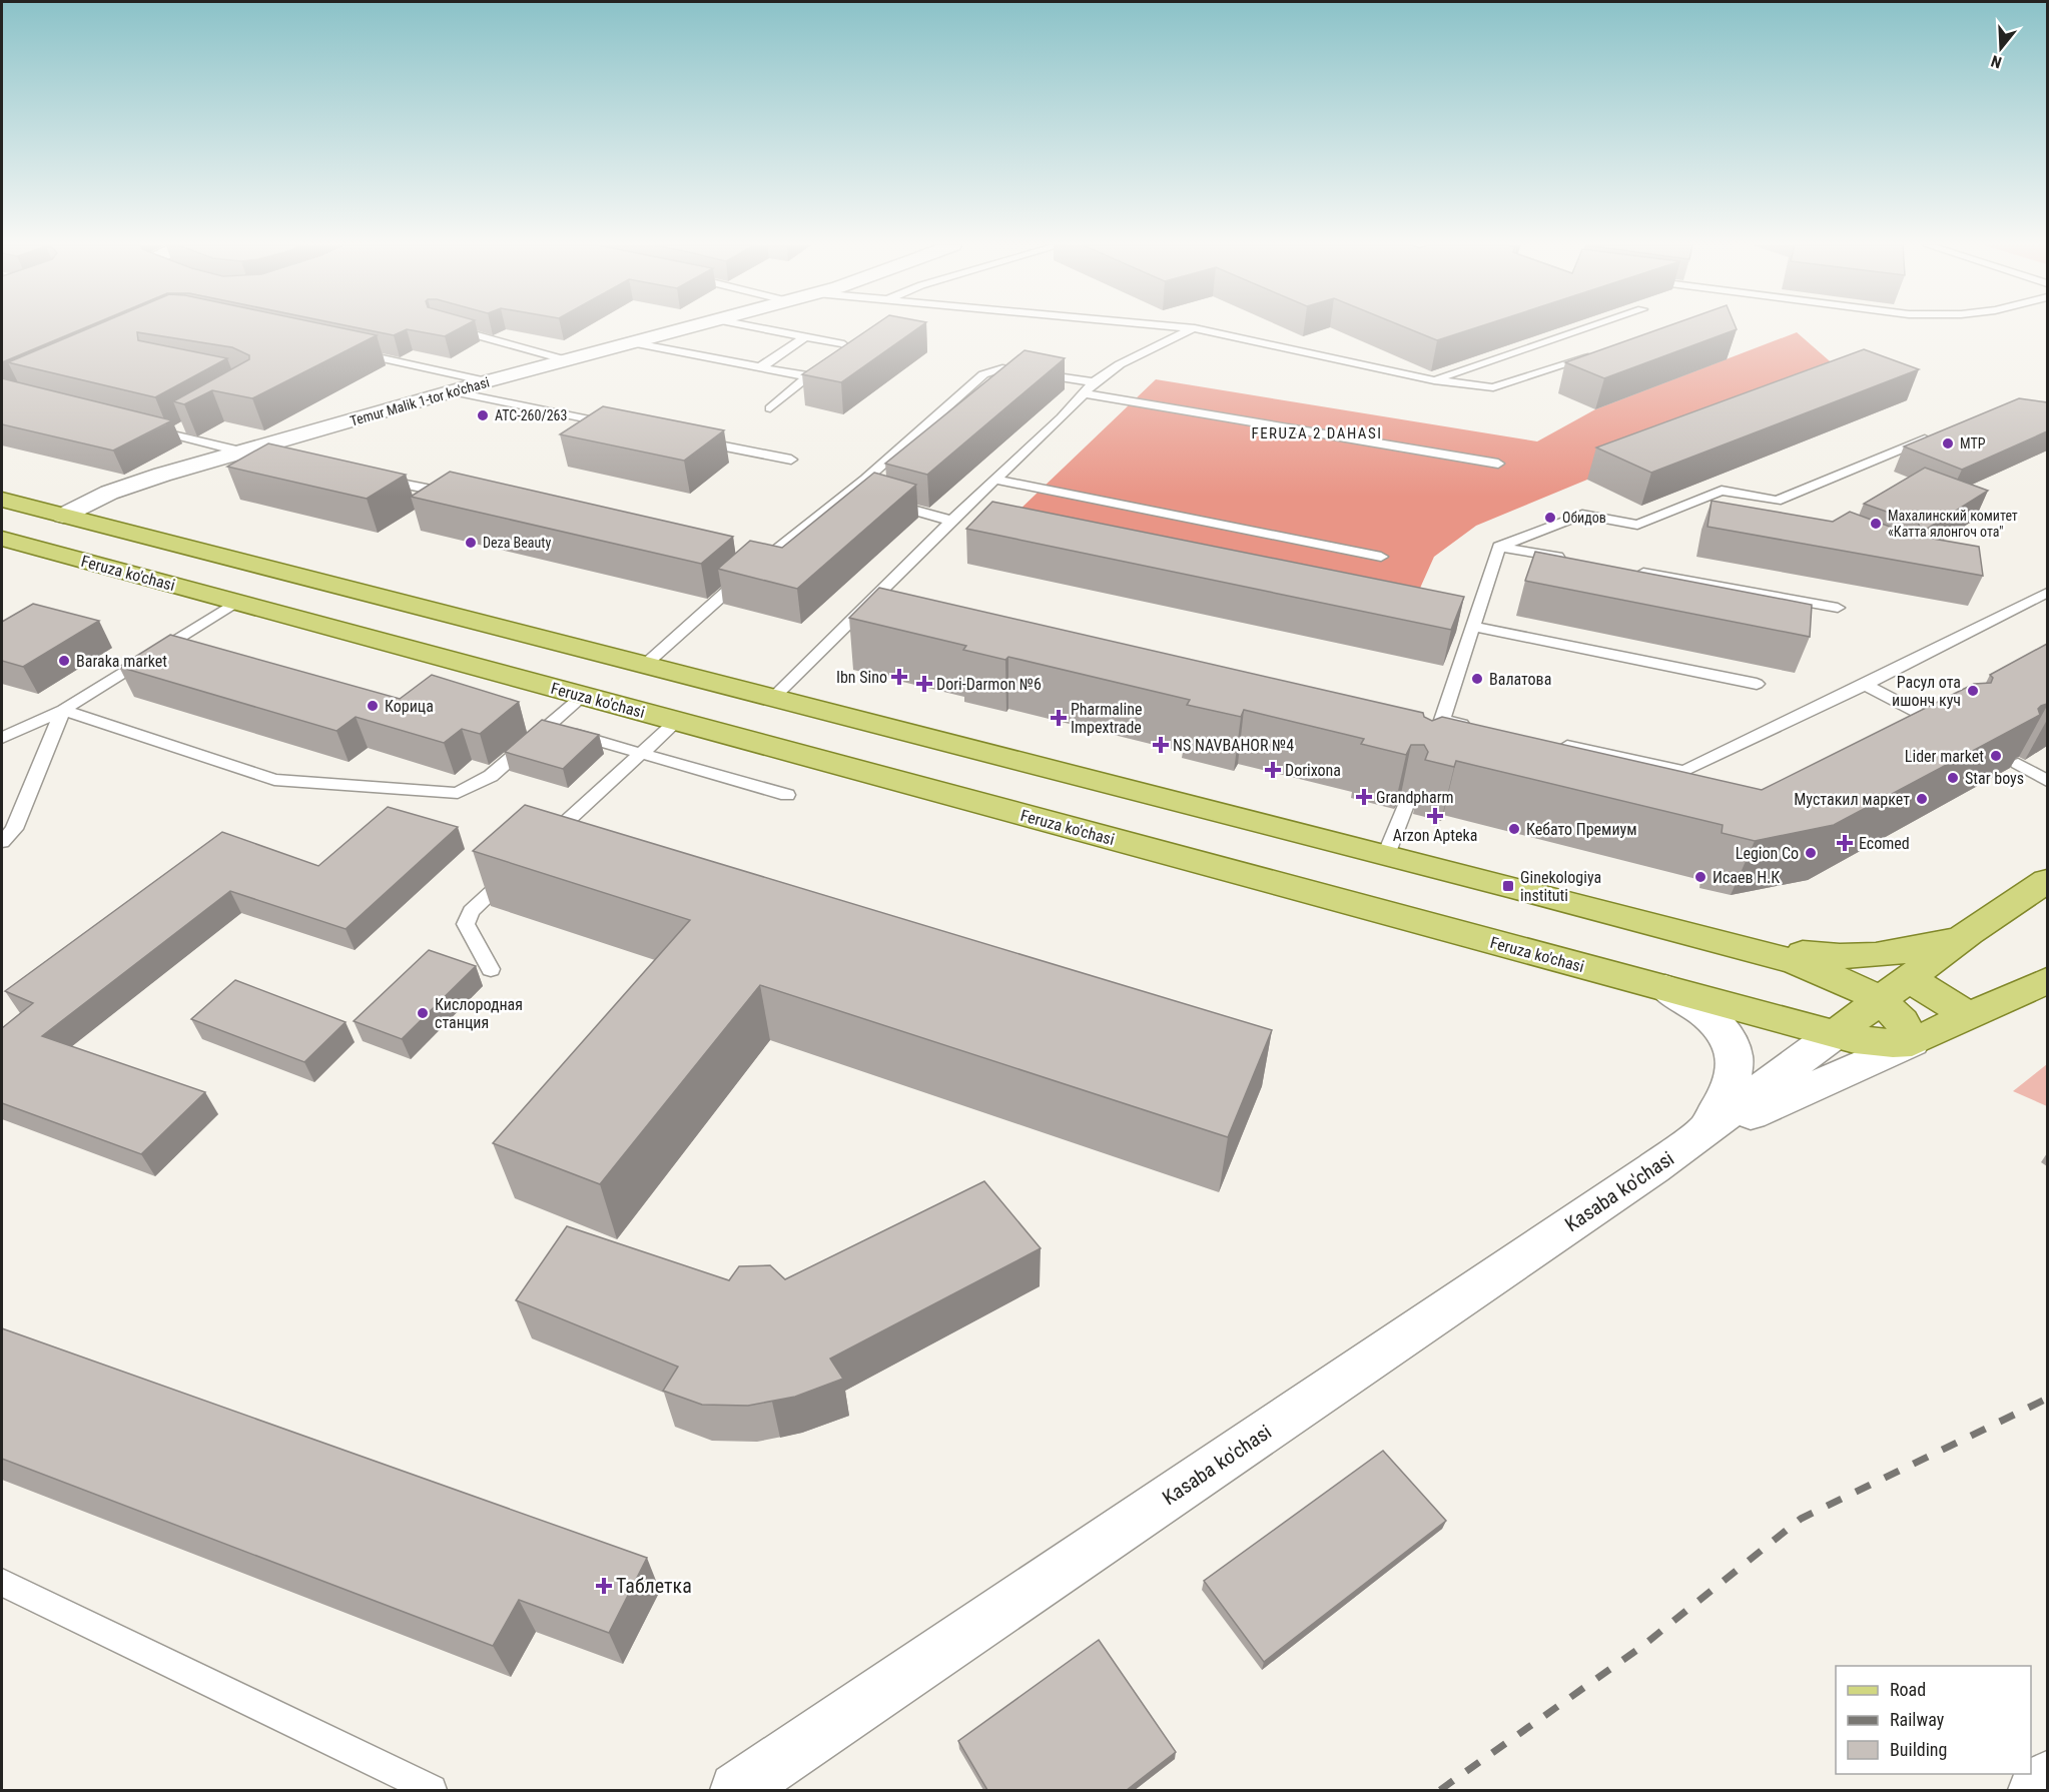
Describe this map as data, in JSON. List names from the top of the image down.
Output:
{
  "streets": {
    "main road": ["Feruza ko'chasi"],
    "street": ["Temur Malik 1-tor ko'chasi", "Kasaba ko'chasi"]
  },
  "crossings": [
    ["Feruza ko'chasi", "Kasaba ko'chasi"]
  ],
  "districts": ["FERUZA 2 DAHASI"],
  "places": {
    "other": [
      "АТС-260/263",
      "MTP",
      "Обидов",
      "Махалинский комитет «Катта ялонгоч ота\"",
      "Deza Beauty",
      "Baraka market",
      "Валатова",
      "Расул ота ишонч куч",
      "Корица",
      "Lider market",
      "Star boys",
      "Мустакил маркет",
      "Кебато Премиум",
      "Legion Co",
      "Исаев Н.К",
      "Кислородная станция"
    ],
    "health": [
      "Ibn Sino",
      "Dori-Darmon №6",
      "Pharmaline Impextrade",
      "NS NAVBAHOR №4",
      "Dorixona",
      "Grandpharm",
      "Arzon Apteka",
      "Ecomed",
      "Таблетка"
    ],
    "transit": ["Ginekologiya instituti"]
  },
  "legend": ["Road", "Railway", "Building"],
  "north": "bottom"
}
